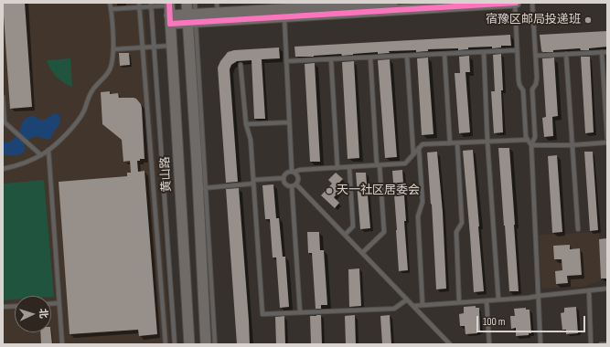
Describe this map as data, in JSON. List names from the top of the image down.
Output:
{
  "streets": {
    "main road": ["黄山路"]
  },
  "places": ["宿豫区邮局投递班", "天一社区居委会"],
  "scale_bar": "100 m",
  "north": "right"
}
